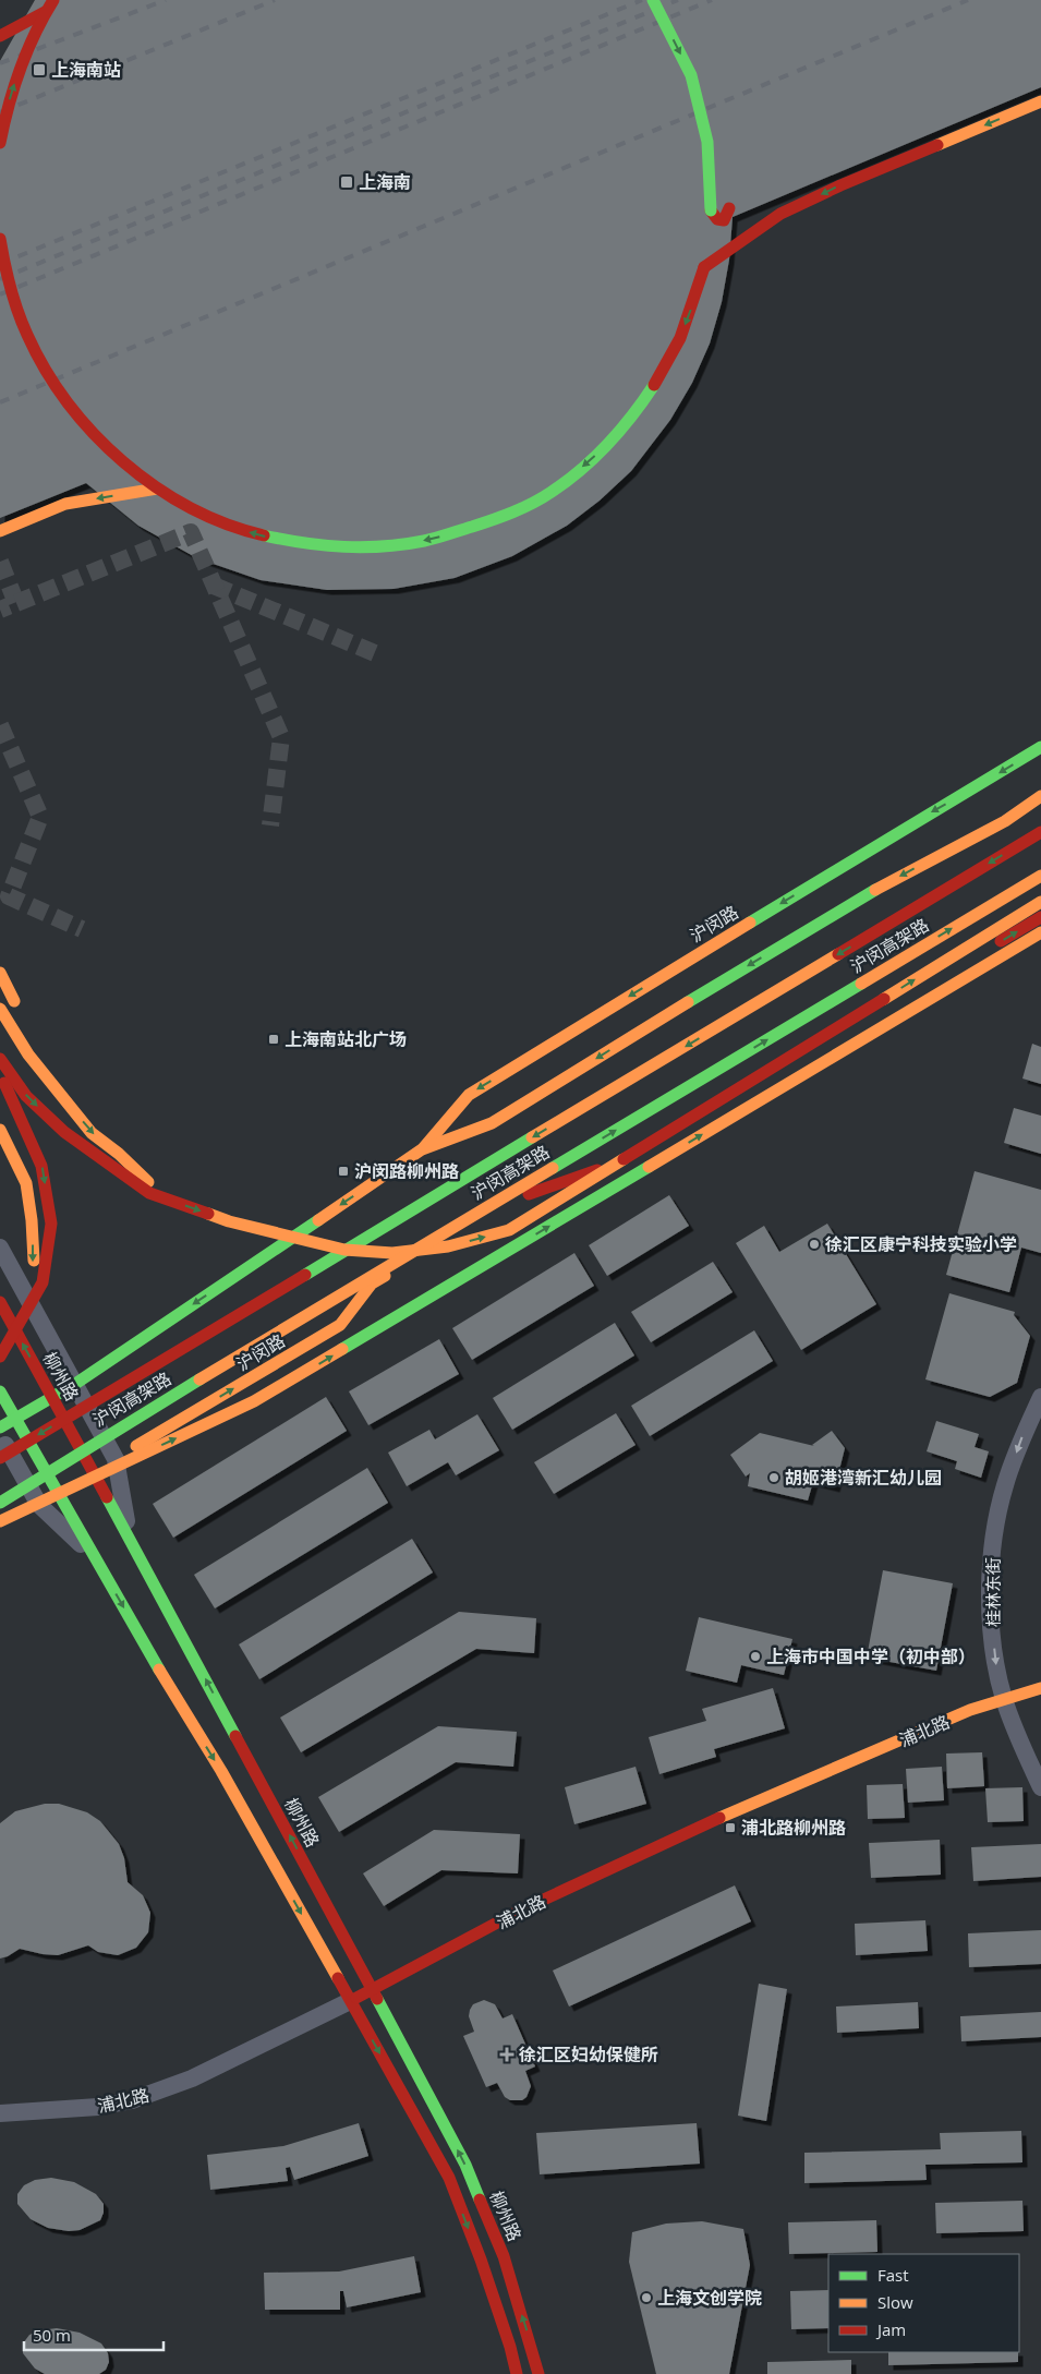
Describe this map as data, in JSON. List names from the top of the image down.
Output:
{
  "streets": {
    "main road": [
      "沪闵路",
      "沪闵高架路",
      "柳州路",
      "浦北路"
    ],
    "street": ["桂林东街"]
  },
  "crossings": [
    ["沪闵路", "柳州路"],
    ["柳州路", "浦北路"],
    ["桂林东街", "浦北路"]
  ],
  "one_way": ["桂林东街"],
  "places": {
    "transit": [
      "上海南站",
      "上海南",
      "上海南站北广场",
      "沪闵路柳州路",
      "浦北路柳州路"
    ],
    "other": [
      "徐汇区康宁科技实验小学",
      "胡姬港湾新汇幼儿园",
      "上海市中国中学（初中部）",
      "上海文创学院"
    ],
    "health": ["徐汇区妇幼保健所"]
  },
  "legend": ["Fast", "Slow", "Jam"],
  "scale_bar": "50 m"
}
